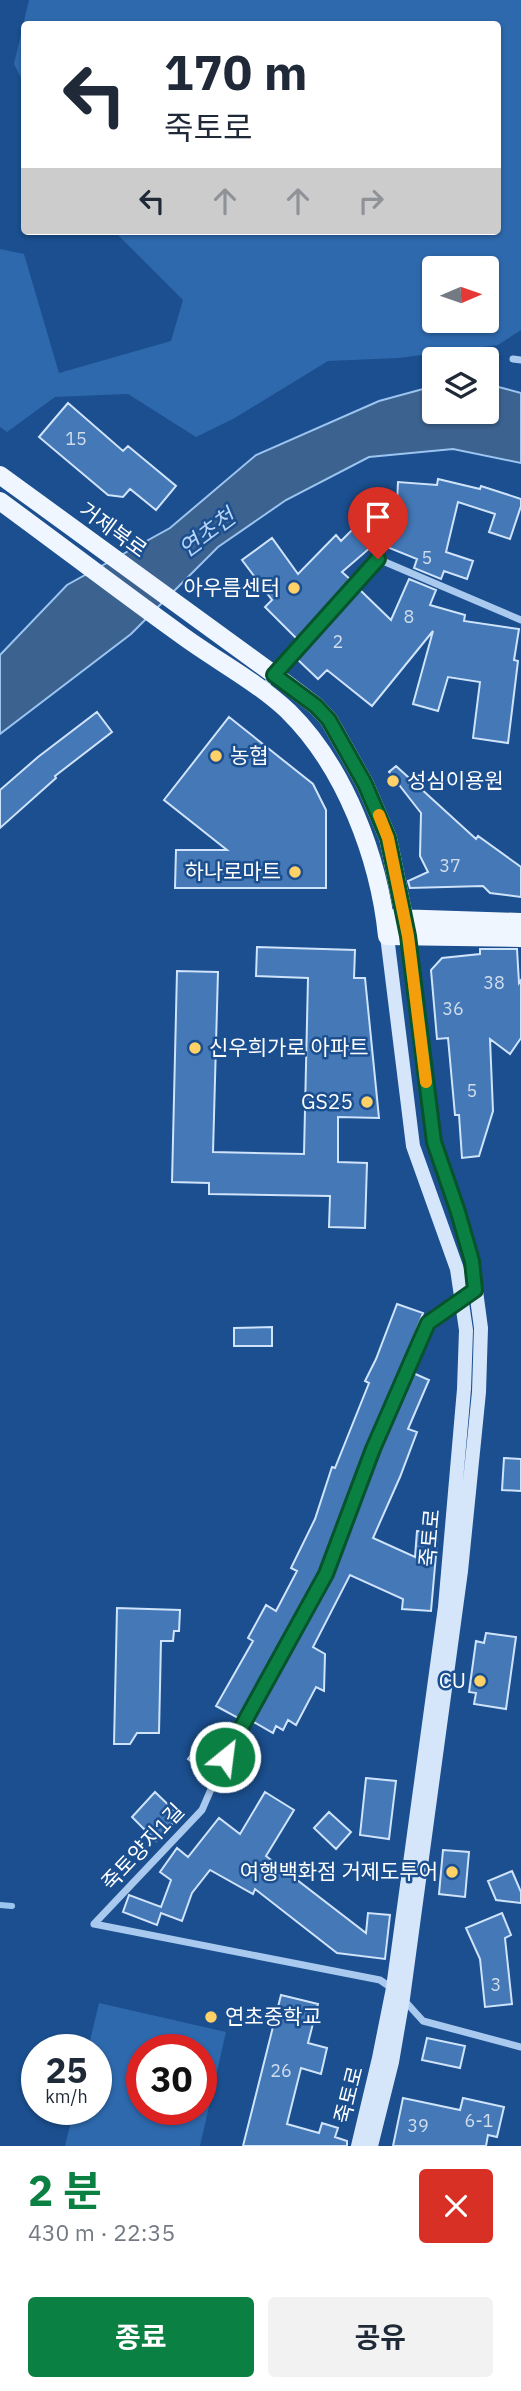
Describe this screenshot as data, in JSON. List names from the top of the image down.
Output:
{
  "streets": {
    "main road": ["거제북로"],
    "street": ["죽토로", "죽토양지1길"]
  },
  "crossings": [
    ["거제북로", "죽토로"],
    ["죽토로", "죽토양지1길"]
  ],
  "water": ["연초천"],
  "places": [
    "아우름센터",
    "농협",
    "성심이용원",
    "하나로마트",
    "신우희가로 아파트",
    "GS25",
    "CU",
    "여행백화점 거제도투어",
    "연초중학교"
  ],
  "house_numbers": [
    "15",
    "5",
    "8",
    "2",
    "37",
    "38",
    "36",
    "5",
    "3",
    "26",
    "6-1",
    "39"
  ],
  "north": "right",
  "page": {
    "turn": ["170 m", "죽토로"],
    "speed": "25 km/h",
    "limit": "30",
    "heading": ["2 분", "430 m · 22:35"],
    "buttons": ["종료", "공유"]
  }
}
